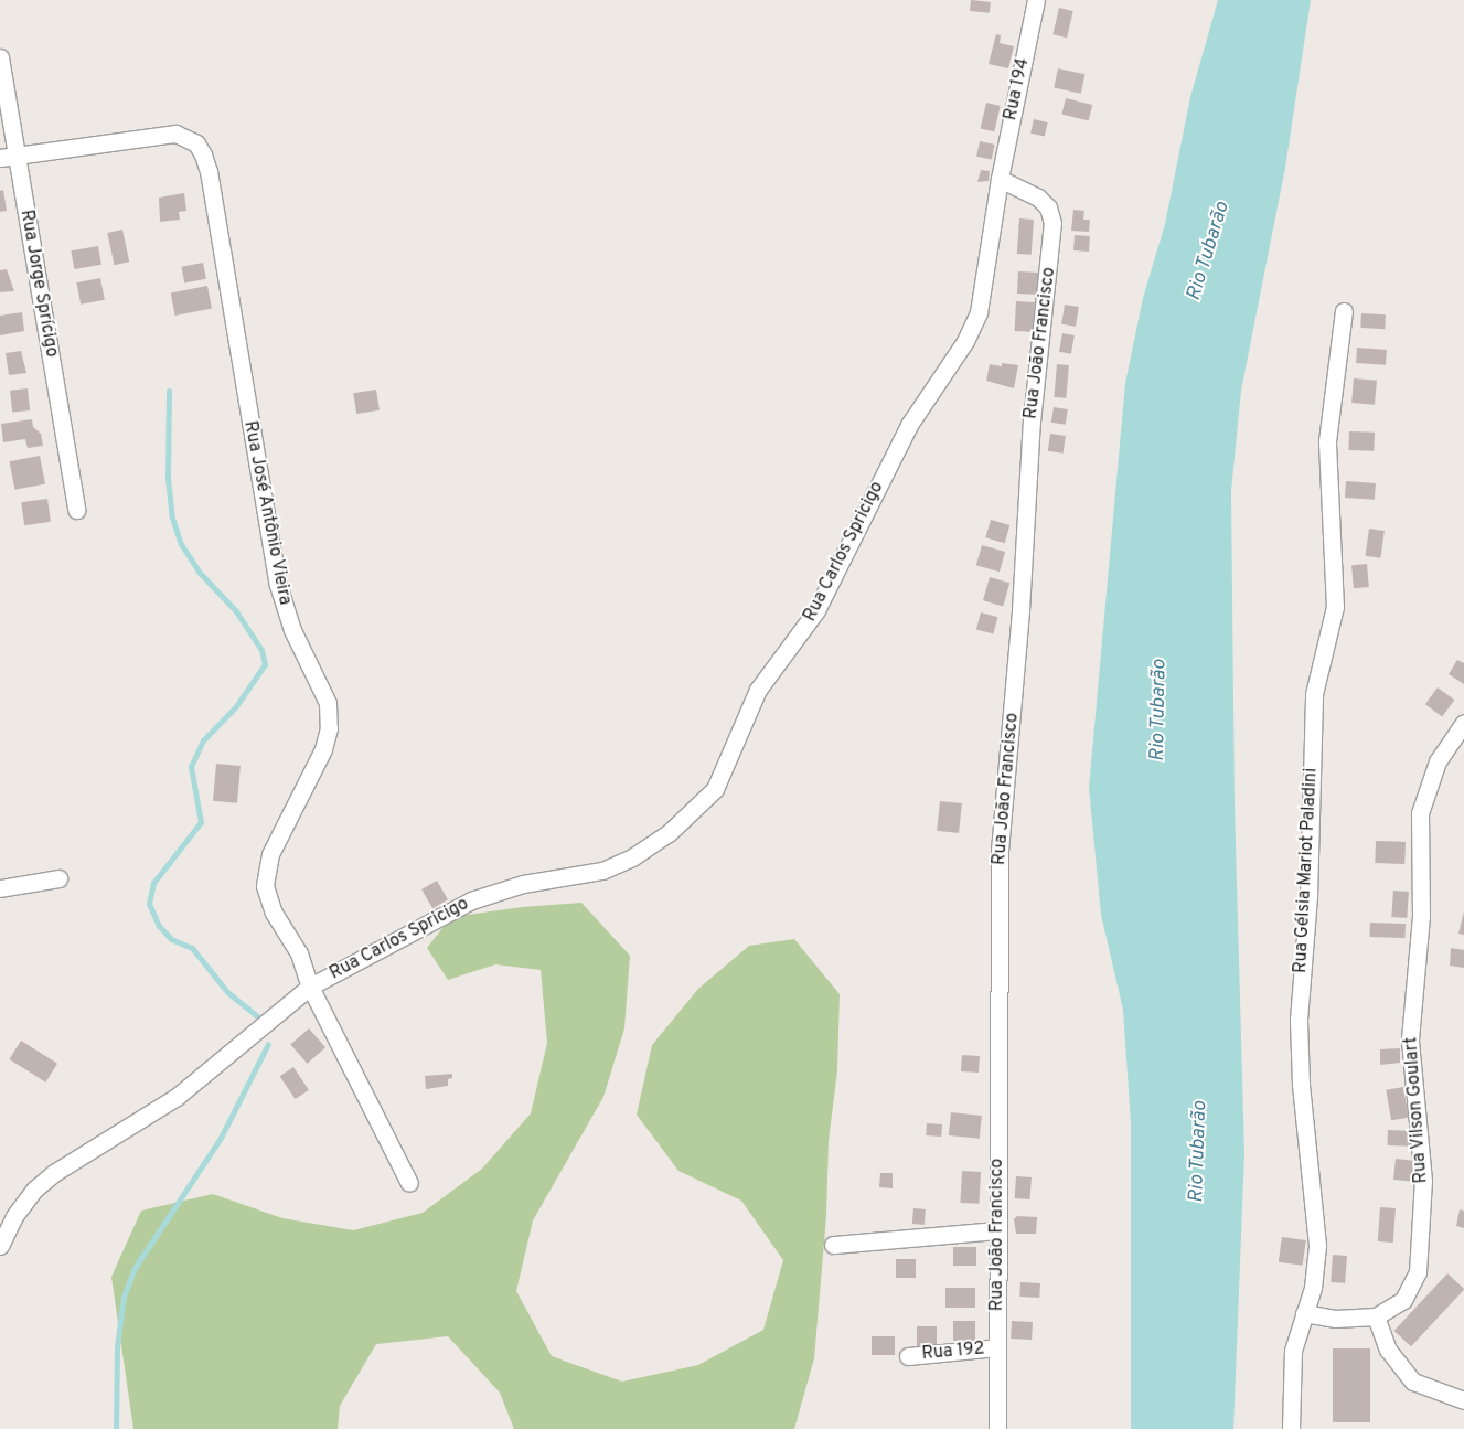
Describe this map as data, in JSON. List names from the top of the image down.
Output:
{
  "streets": {
    "street": [
      "Rua 194",
      "Rua Jorge Sprícigo",
      "Rua João Francisco",
      "Rua José Antônio Vieira",
      "Rua Carlos Spricigo",
      "Rua Gélsia Mariot Paladini",
      "Rua Vilson Goulart",
      "Rua 192"
    ]
  },
  "crossings": [
    ["Rua 194", "Rua João Francisco"],
    ["Rua 194", "Rua Carlos Spricigo"],
    ["Rua Jorge Sprícigo", "Rua José Antônio Vieira"],
    ["Rua João Francisco", "Rua Carlos Spricigo"],
    ["Rua João Francisco", "Rua 192"],
    ["Rua José Antônio Vieira", "Rua Carlos Spricigo"],
    ["Rua Gélsia Mariot Paladini", "Rua Vilson Goulart"]
  ],
  "water": ["Rio Tubarão"]
}
